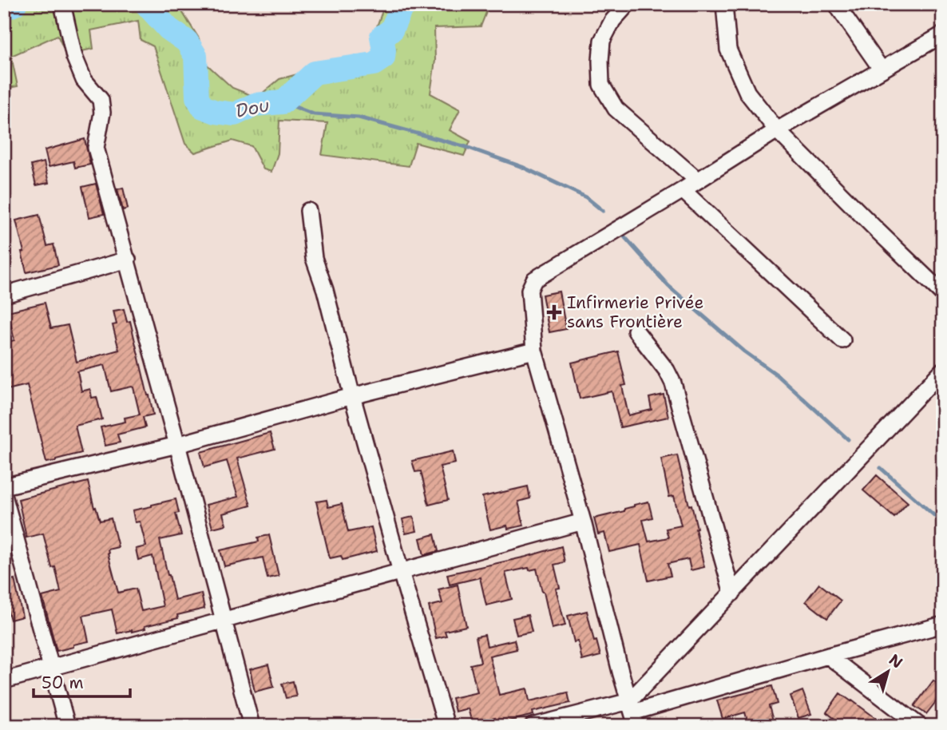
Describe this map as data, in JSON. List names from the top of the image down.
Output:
{
  "water": ["Dou"],
  "places": {
    "health": ["Infirmerie Privée sans Frontière"]
  },
  "scale_bar": "50 m",
  "north": "top right"
}
